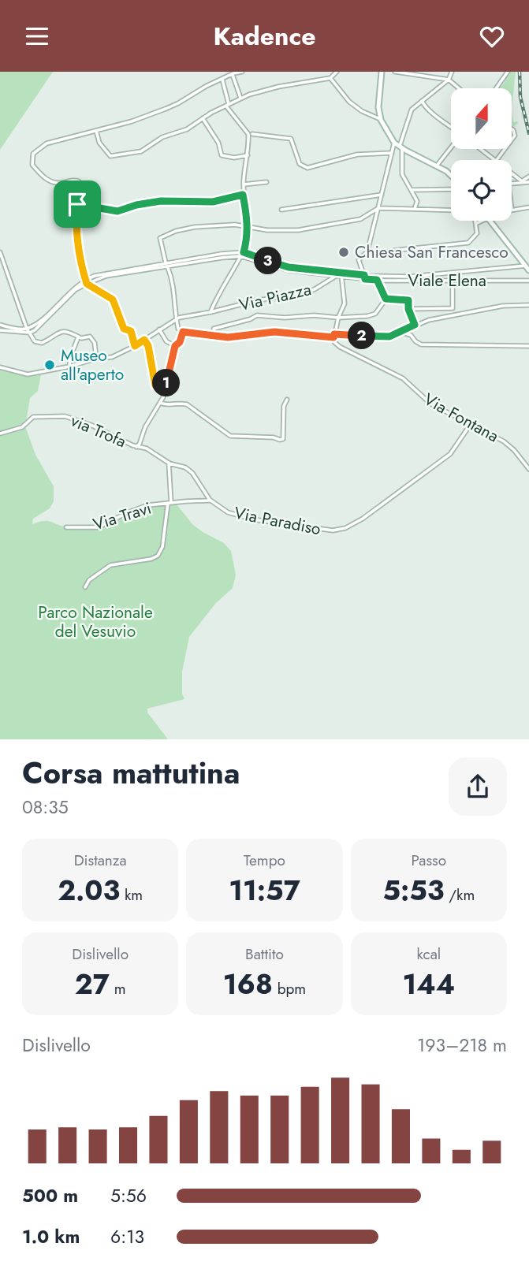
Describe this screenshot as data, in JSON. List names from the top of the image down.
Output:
{
  "streets": {
    "street": [
      "Viale Elena",
      "Via Piazza",
      "Via Fontana",
      "via Trofa",
      "Via Travi",
      "Via Paradiso"
    ]
  },
  "crossings": [
    ["Via Fontana", "Via Paradiso"],
    ["via Trofa", "Via Paradiso"],
    ["Via Travi", "Via Paradiso"]
  ],
  "parks": ["Parco Nazionale del Vesuvio"],
  "places": ["Chiesa San Francesco", "Museo all'aperto"],
  "north": "top",
  "page": {
    "header": "Kadence",
    "pins": ["3", "2", "1"],
    "heading": ["Corsa mattutina", "08:35"],
    "stats": [
      ["Distanza", "2.03 km"],
      ["Tempo", "11:57"],
      ["Passo", "5:53 /km"],
      ["Dislivello", "27 m"],
      ["Battito", "168 bpm"],
      ["kcal", "144"]
    ],
    "chart": ["Dislivello", "193–218 m"],
    "list": [
      {
        "name": "500 m",
        "note": "5:56"
      },
      {
        "name": "1.0 km",
        "note": "6:13"
      }
    ]
  }
}
